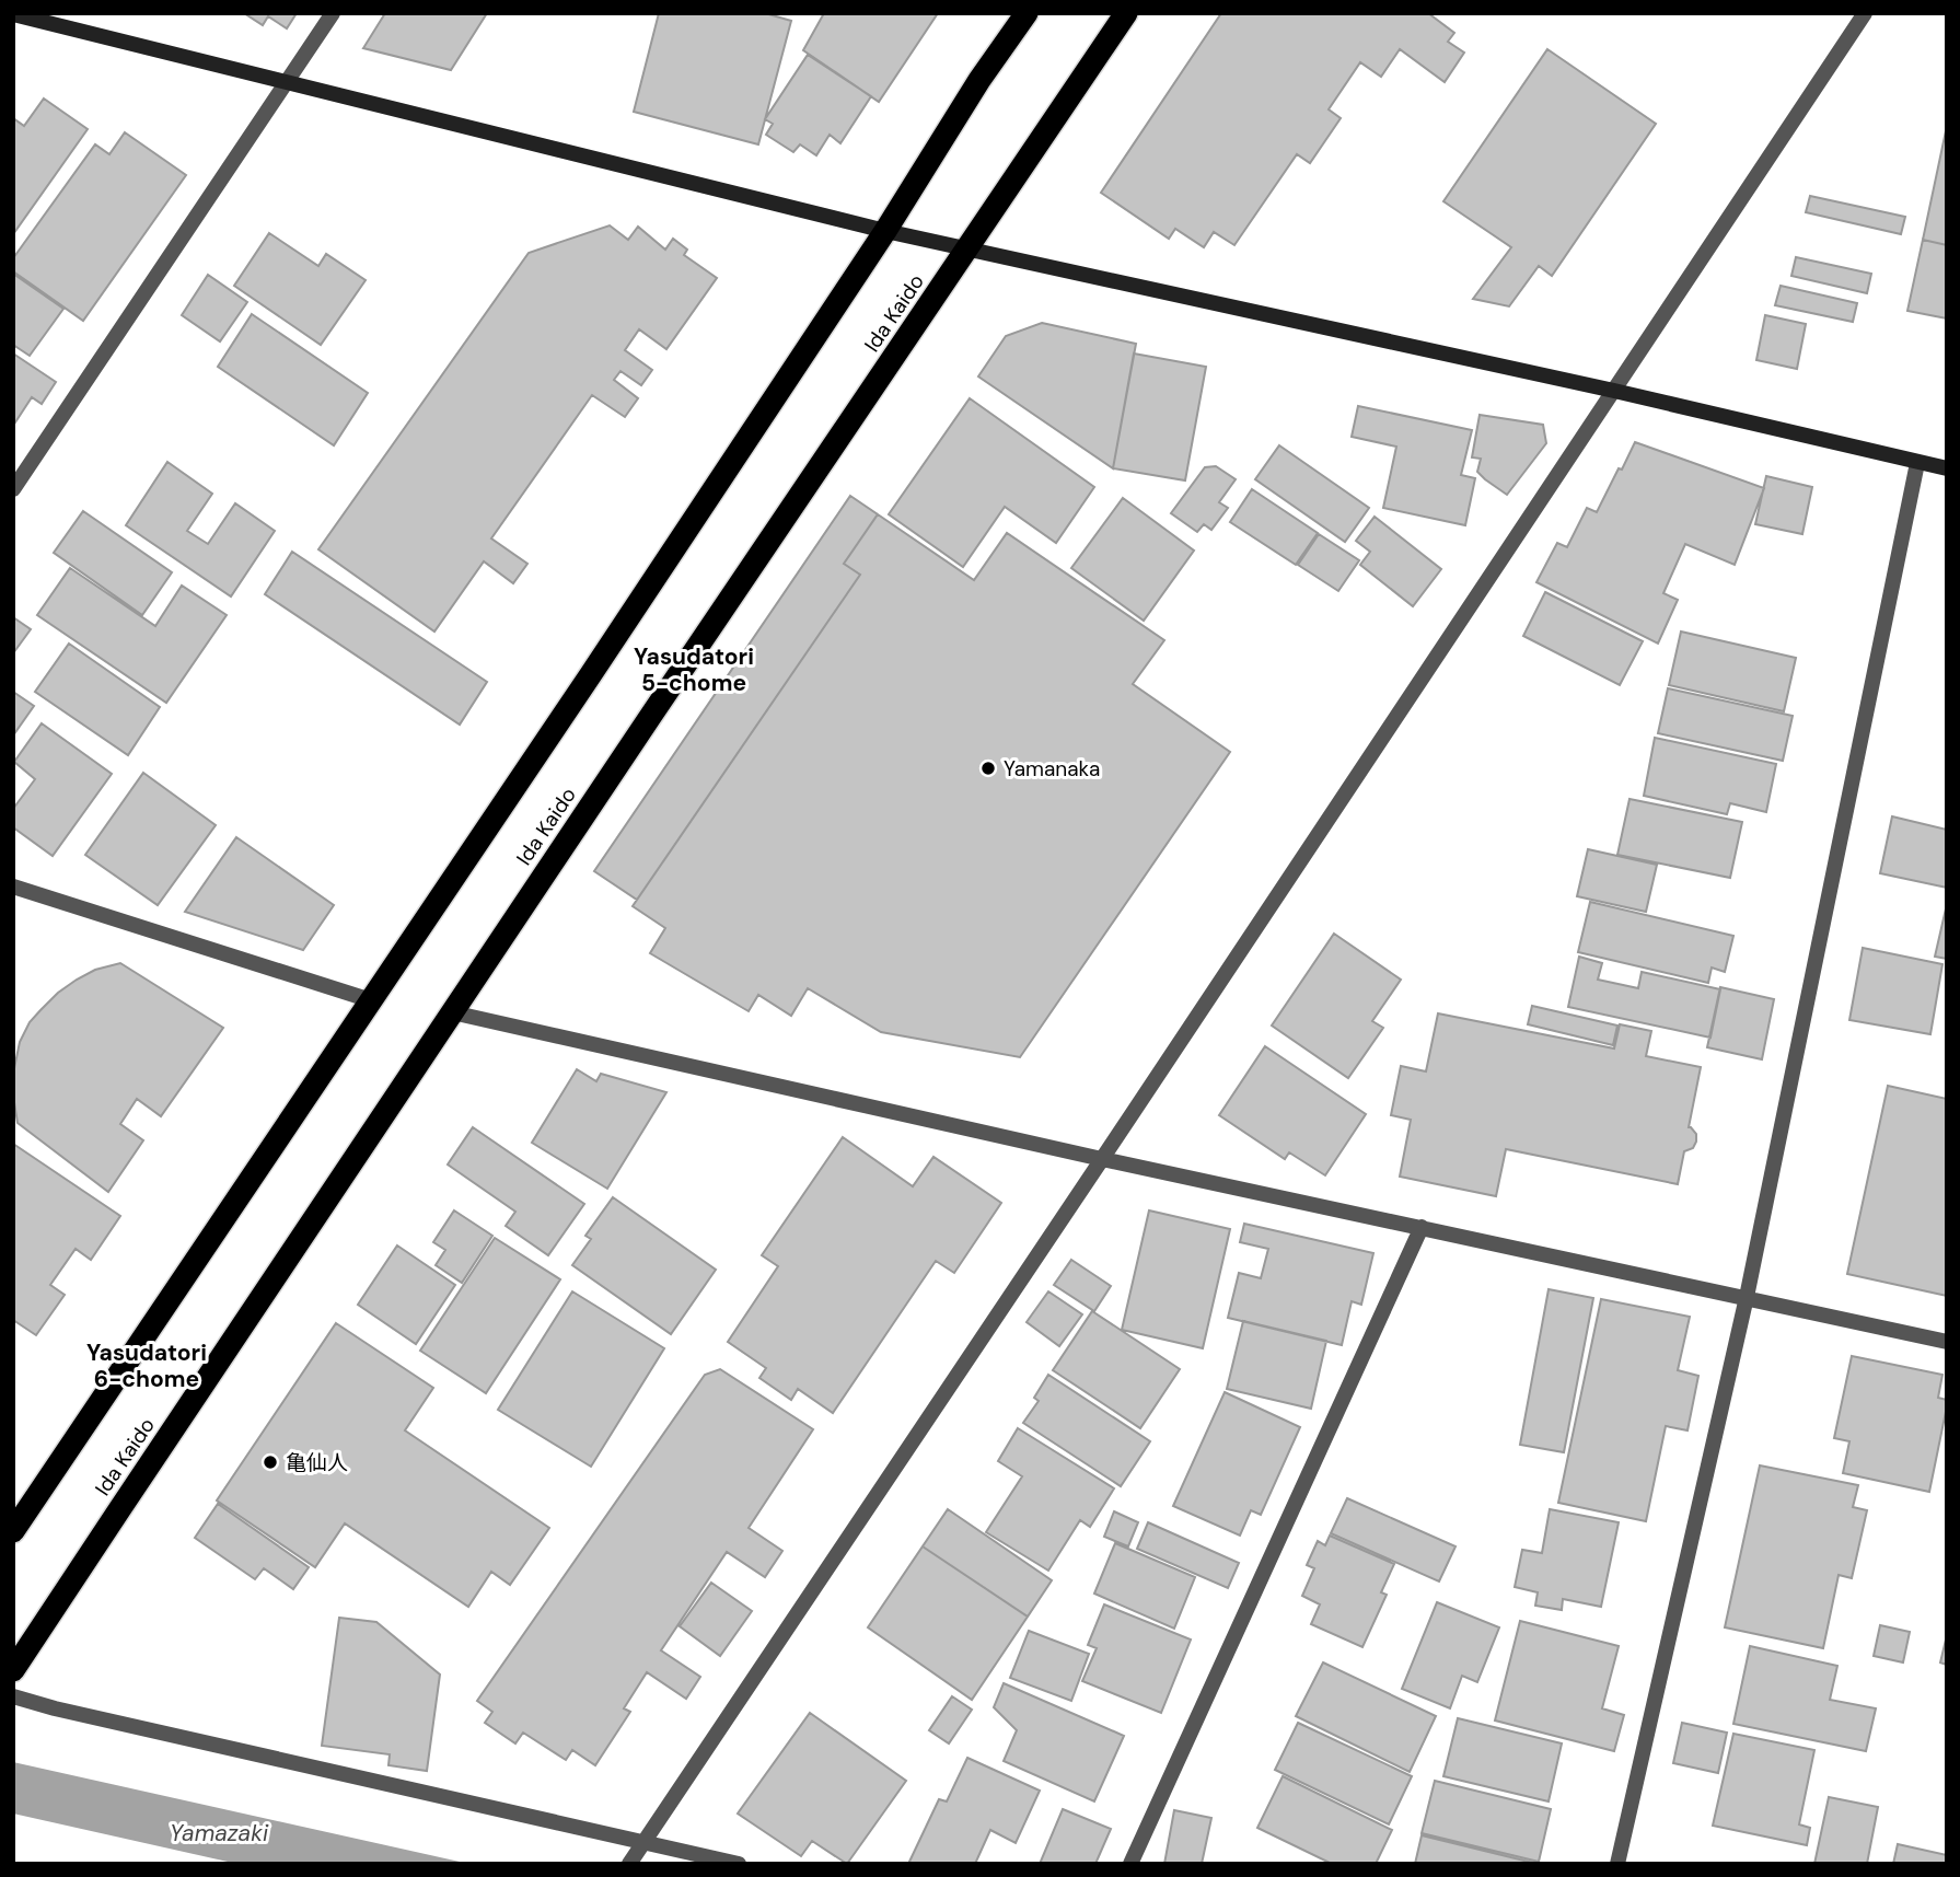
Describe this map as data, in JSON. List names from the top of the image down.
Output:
{
  "streets": {
    "highway": ["Ida Kaido"]
  },
  "districts": ["Yasudatori 5-chome", "Yasudatori 6-chome"],
  "water": ["Yamazaki"],
  "places": ["Yamanaka", "亀仙人"]
}
